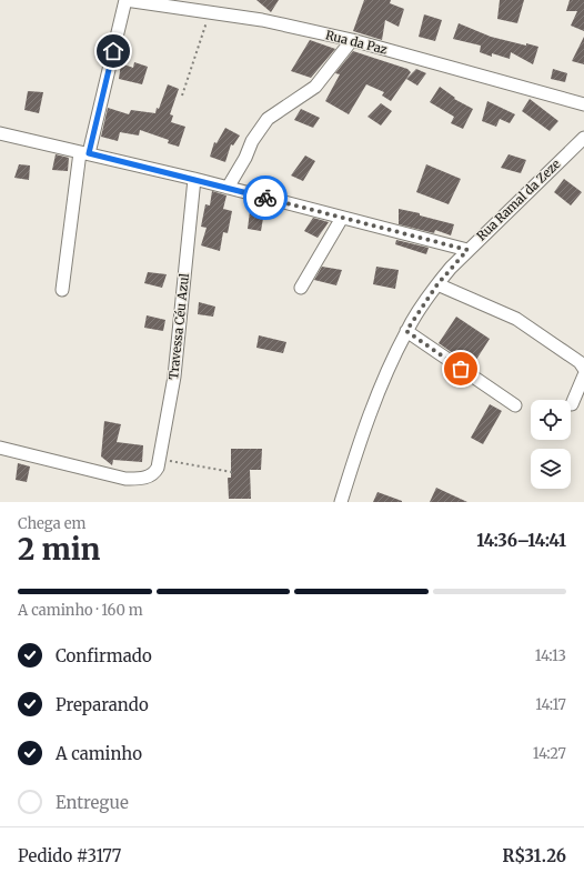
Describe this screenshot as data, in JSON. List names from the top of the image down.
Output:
{
  "streets": {
    "street": ["Rua da Paz", "Rua Ramal da Zeze", "Travessa Céu Azul"]
  },
  "page": {
    "heading": ["2 min", "Chega em", "14:36–14:41"],
    "panel": ["Pedido #3177", "R$31.26"],
    "bar": "A caminho · 160 m",
    "list": [
      ["Confirmado", "14:13"],
      ["Preparando", "14:17"],
      ["A caminho", "14:27"],
      "Entregue"
    ]
  }
}
